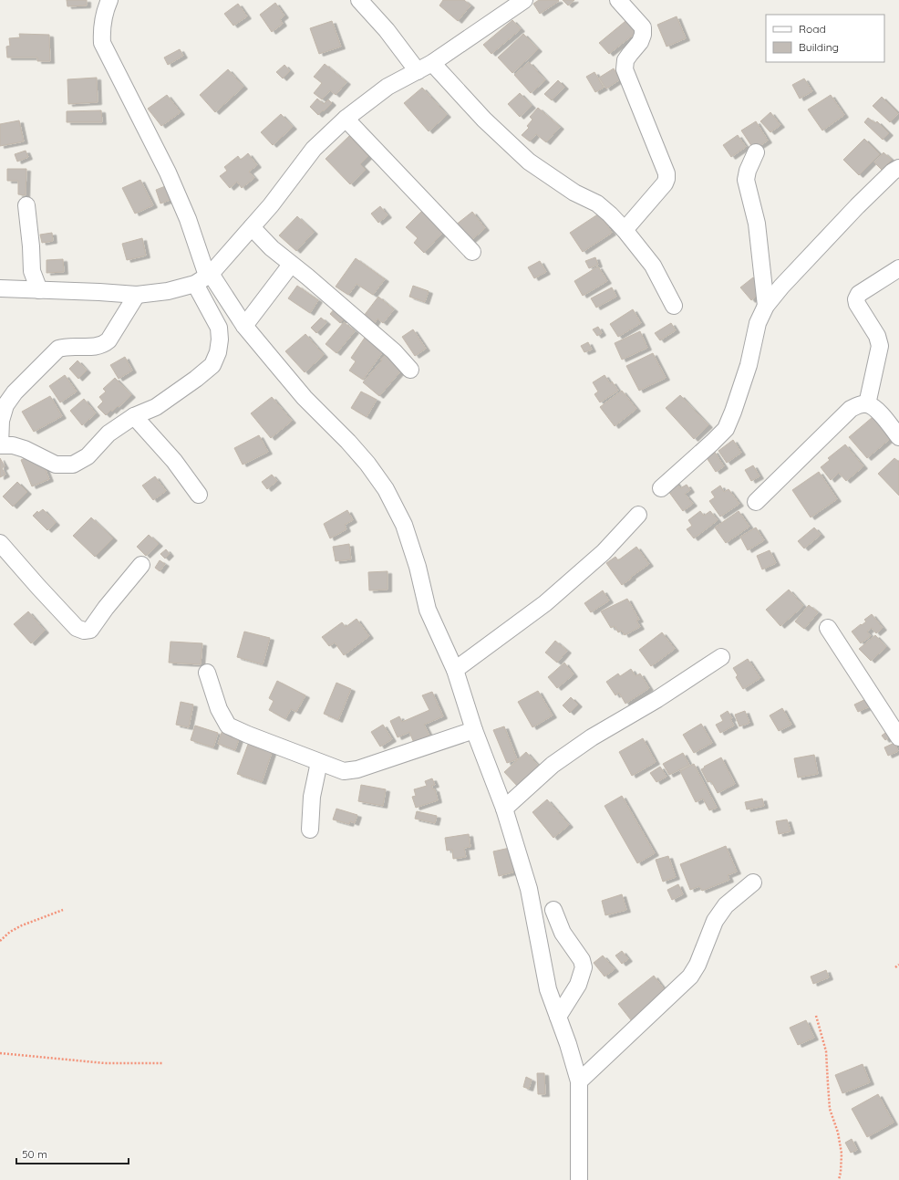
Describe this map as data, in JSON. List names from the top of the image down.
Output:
{
  "legend": ["Road", "Building"],
  "scale_bar": "50 m"
}
